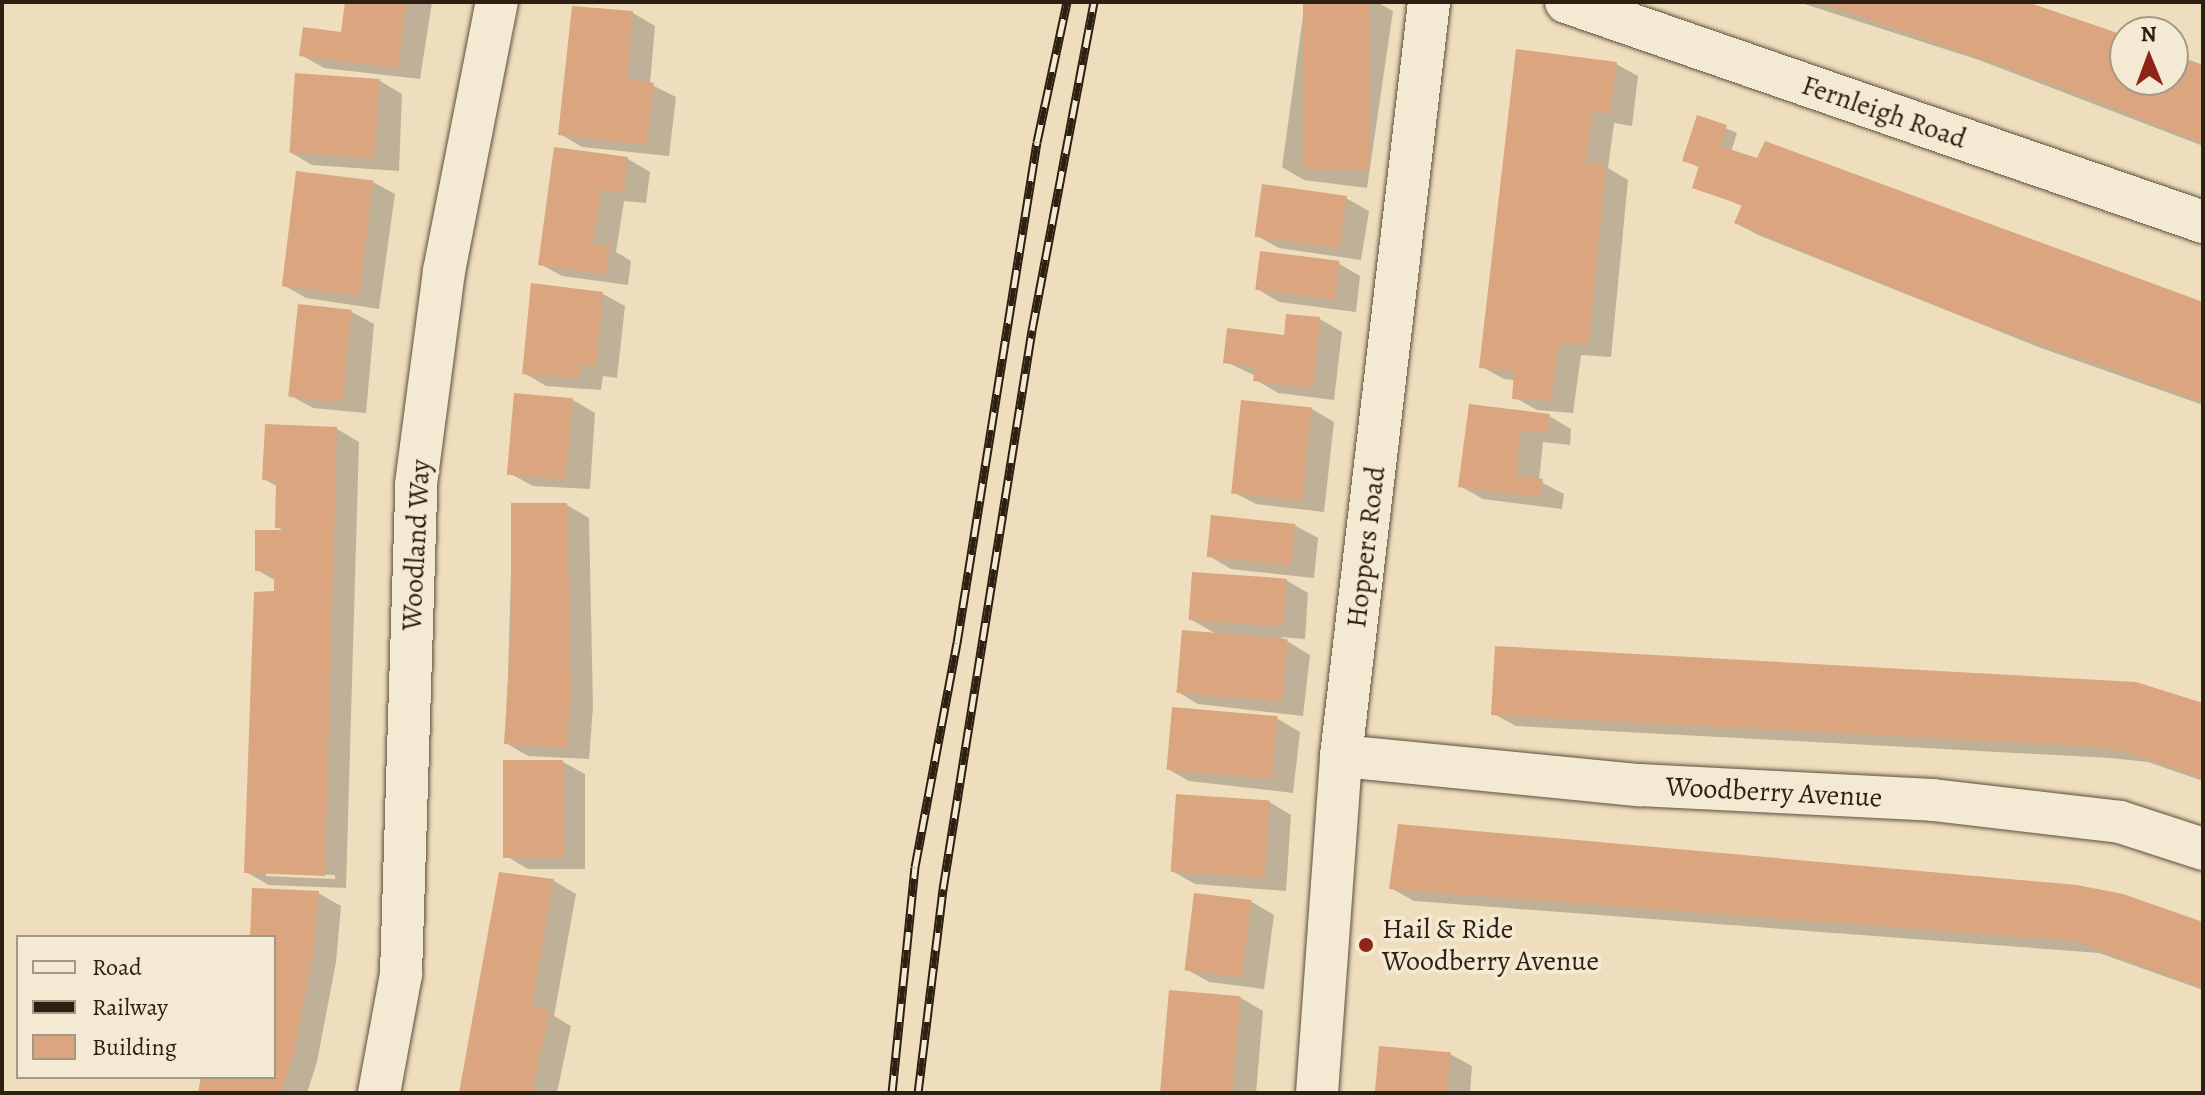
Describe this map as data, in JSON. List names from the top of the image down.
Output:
{
  "streets": {
    "street": [
      "Fernleigh Road",
      "Woodland Way",
      "Hoppers Road",
      "Woodberry Avenue"
    ]
  },
  "crossings": [
    ["Hoppers Road", "Woodberry Avenue"]
  ],
  "places": ["Hail & Ride Woodberry Avenue"],
  "legend": ["Road", "Railway", "Building"],
  "north": "top"
}
